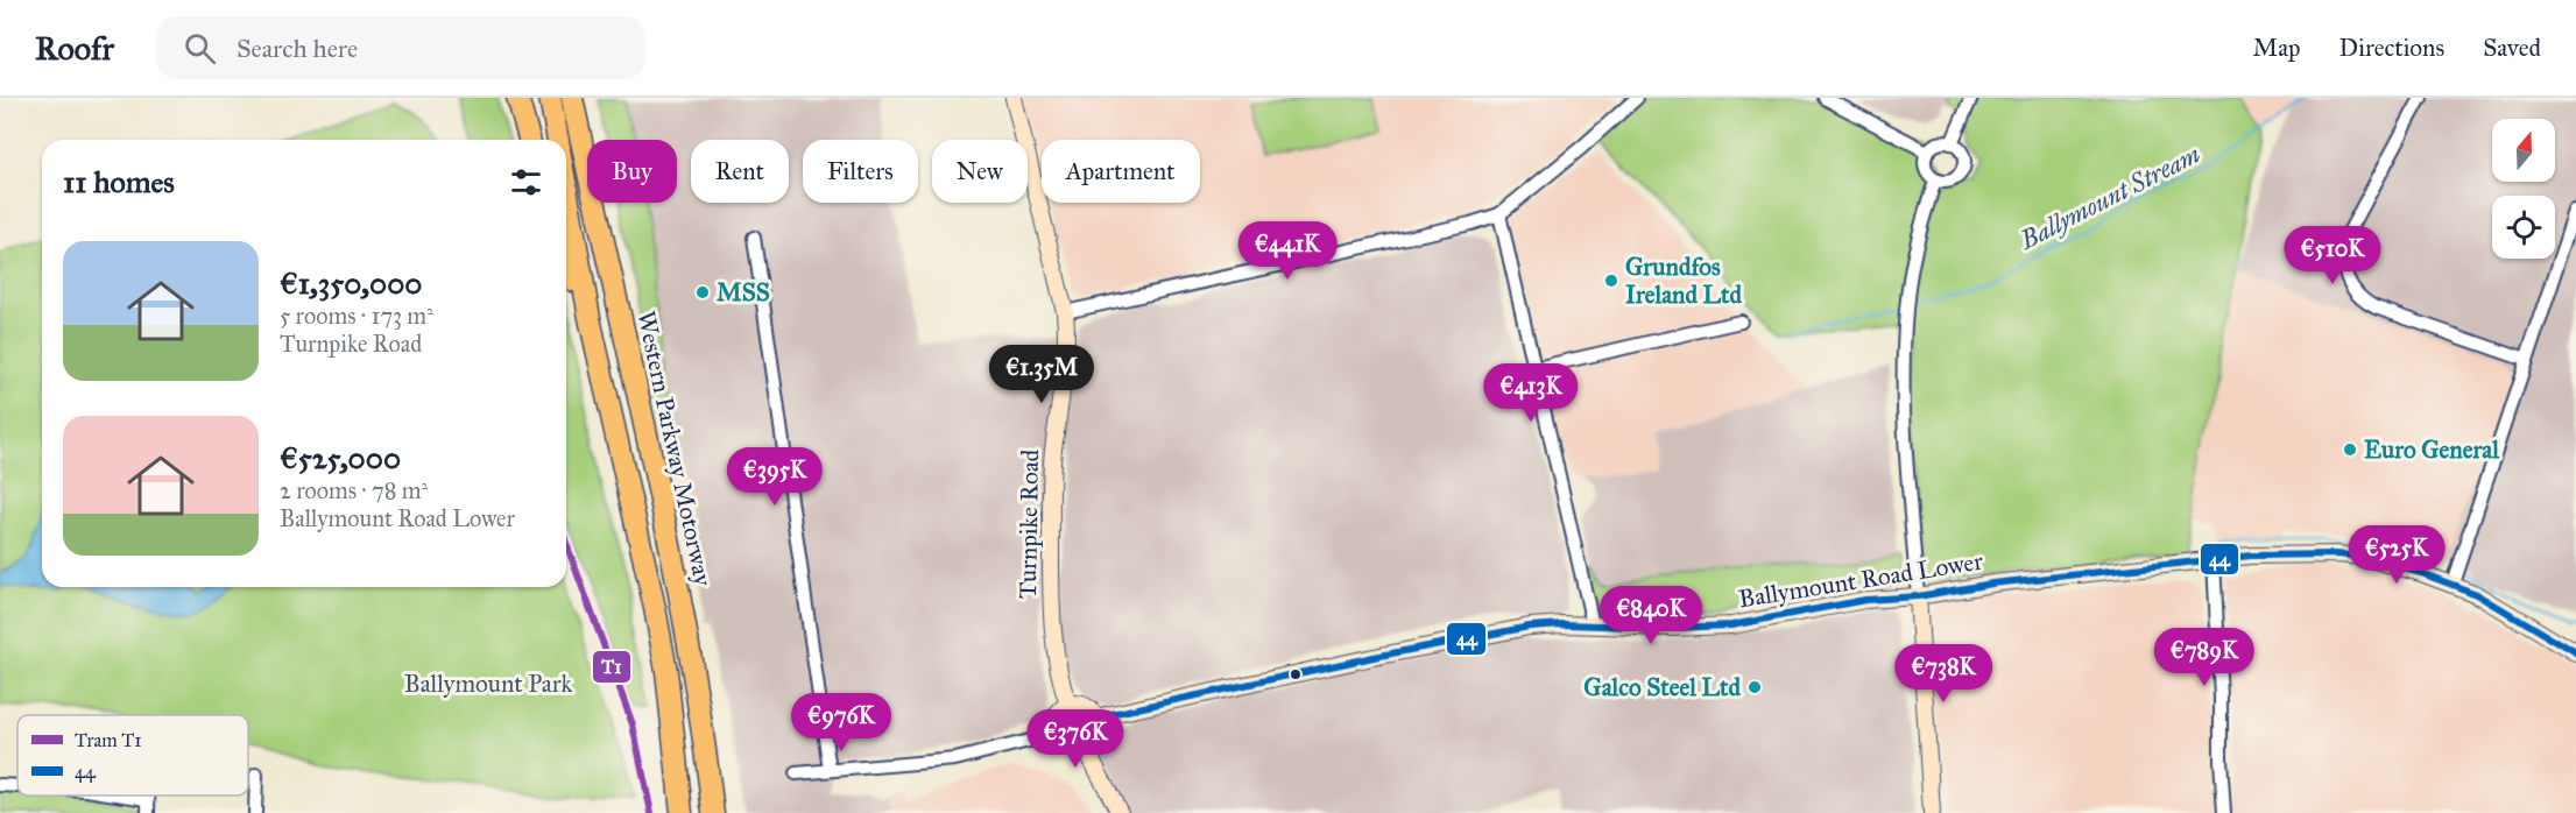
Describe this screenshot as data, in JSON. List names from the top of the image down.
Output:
{
  "streets": {
    "highway": ["Western Parkway Motorway"],
    "street": ["Turnpike Road", "Ballymount Road Lower"]
  },
  "crossings": [
    ["Turnpike Road", "Ballymount Road Lower"]
  ],
  "water": ["Ballymount Stream"],
  "parks": ["Ballymount Park"],
  "places": [
    "Grundfos Ireland Ltd",
    "MSS",
    "Euro General",
    "Galco Steel Ltd"
  ],
  "lines": ["tram line T1", "transit line 44"],
  "legend": ["Tram T1", "44"],
  "north": "top",
  "page": {
    "header": "Roofr",
    "search": "Search here",
    "nav": ["Map", "Directions", "Saved"],
    "chip": [
      "Buy",
      "Rent",
      "Filters",
      "New",
      "Apartment"
    ],
    "heading": "11 homes",
    "price": [
      "€441K",
      "€510K",
      "€1.35M",
      "€413K",
      "€395K",
      "€525K",
      "€840K",
      "€789K",
      "€738K",
      "€976K",
      "€376K"
    ],
    "list": [
      {
        "name": "€1,350,000",
        "note": "5 rooms · 173 m² · Turnpike Road"
      },
      {
        "name": "€525,000",
        "note": "2 rooms · 78 m² · Ballymount Road Lower"
      }
    ]
  }
}
